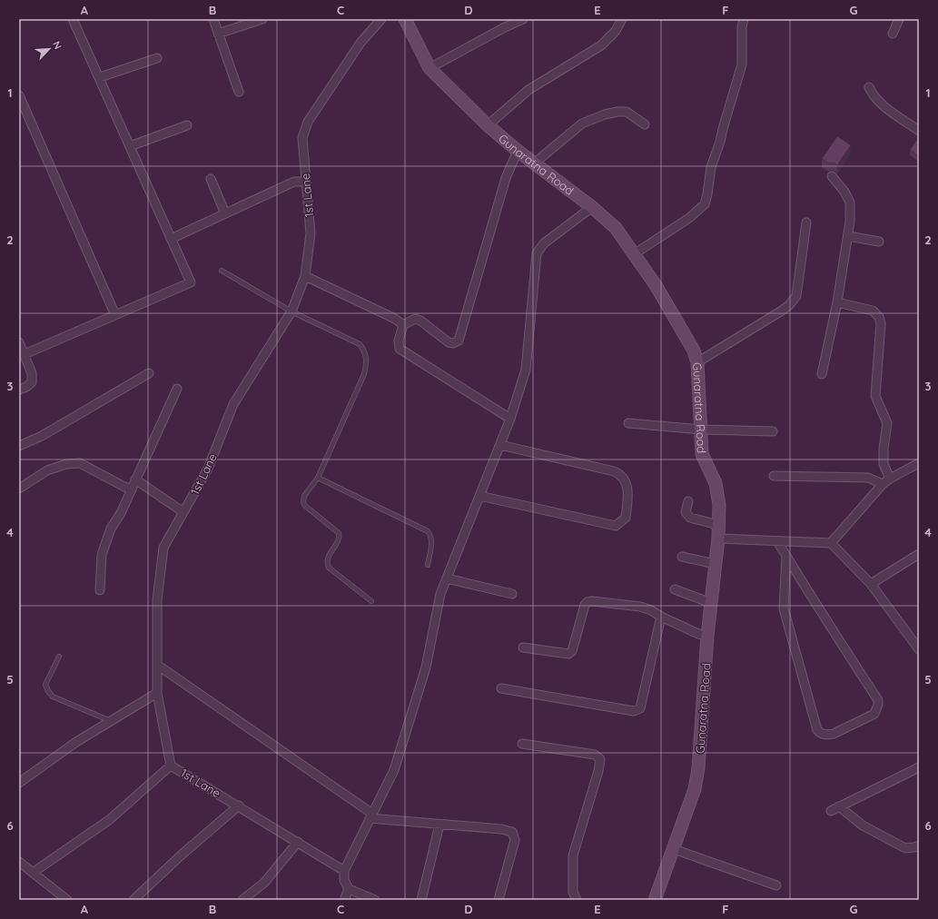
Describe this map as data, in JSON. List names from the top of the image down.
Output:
{
  "streets": {
    "street": ["Gunaratna Road", "1st Lane"]
  },
  "north": "top right",
  "grid": {
    "columns": [
      "A",
      "B",
      "C",
      "D",
      "E",
      "F",
      "G"
    ],
    "rows": [
      "1",
      "2",
      "3",
      "4",
      "5",
      "6"
    ]
  }
}
